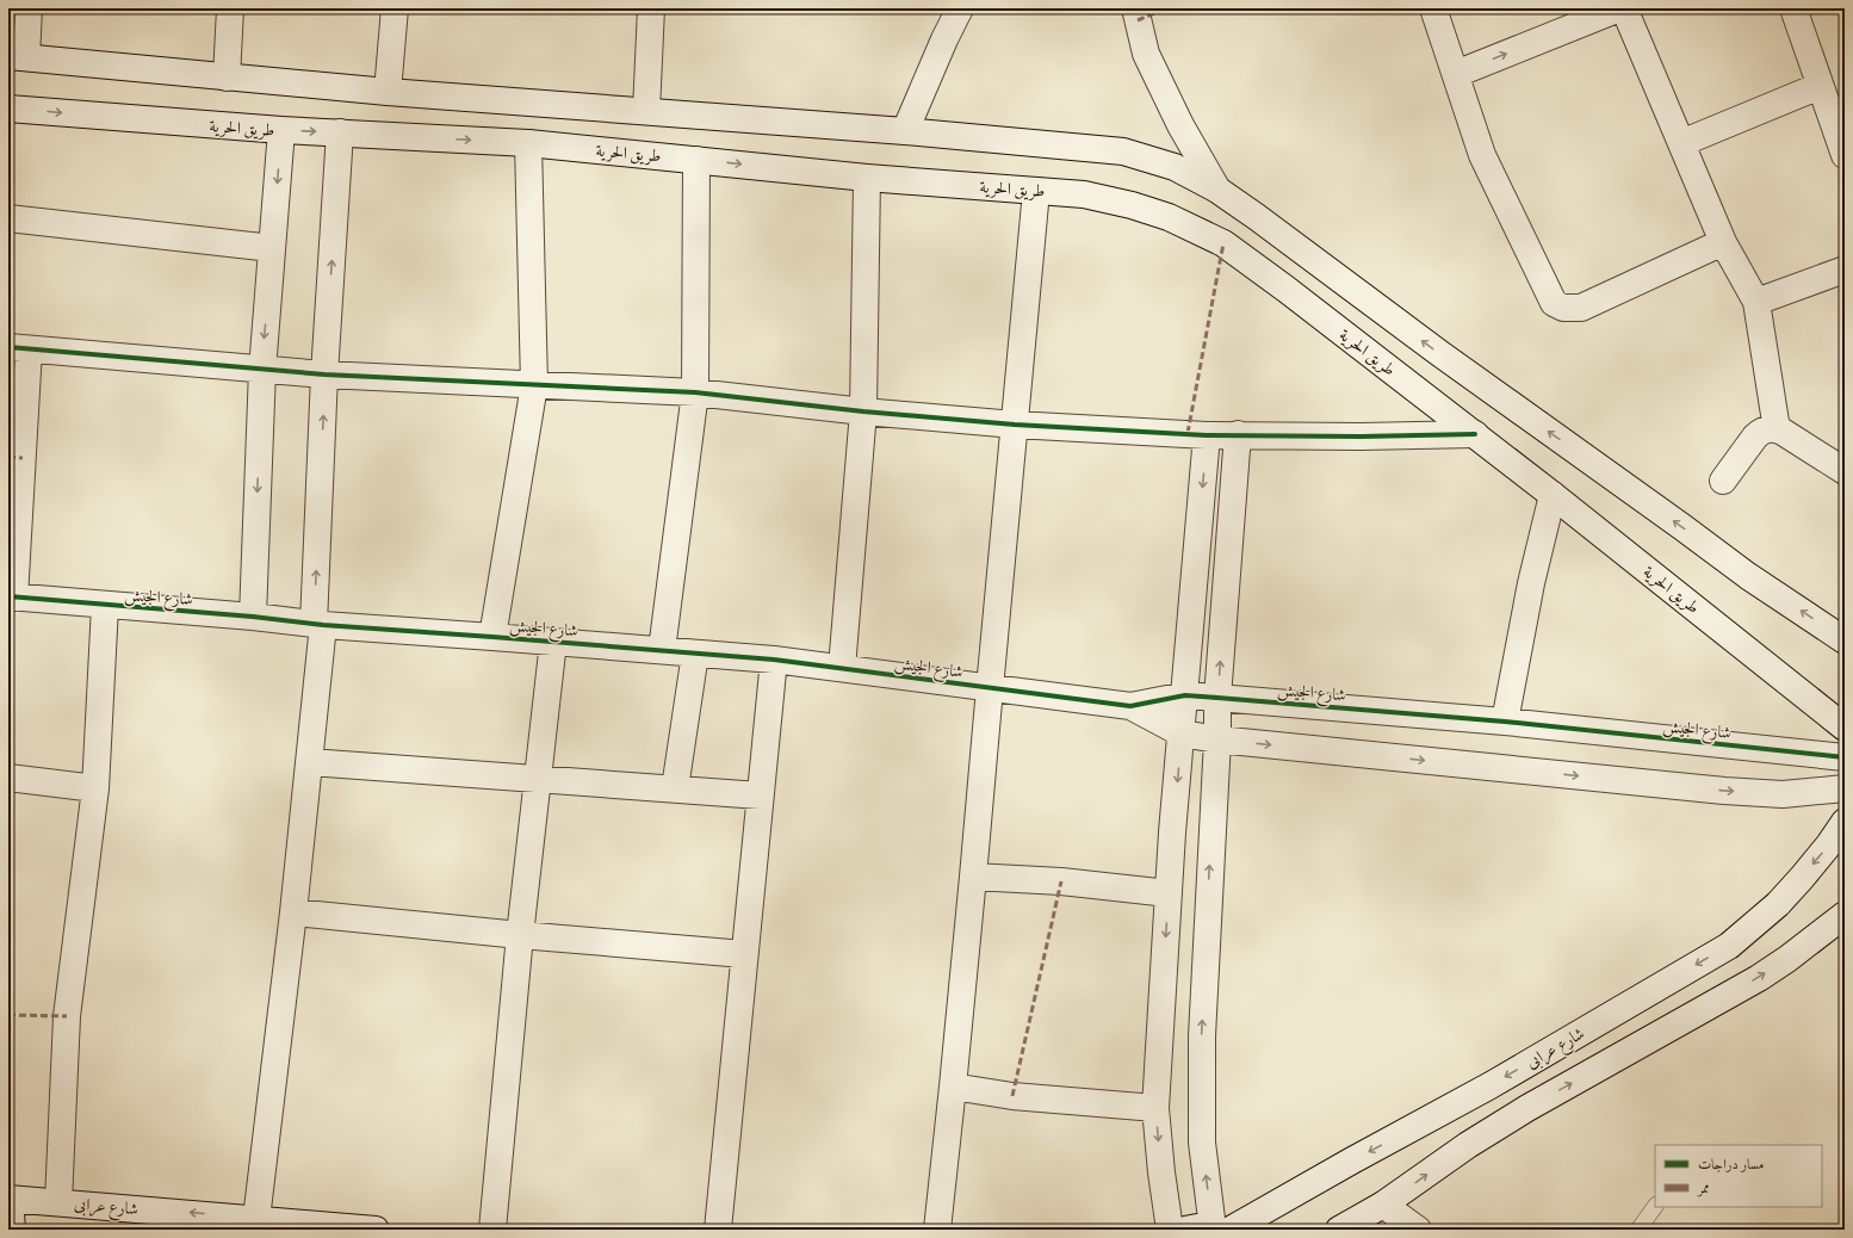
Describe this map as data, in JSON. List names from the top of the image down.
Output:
{
  "streets": {
    "street": ["طريق الحرية", "شارع الجيش", "شارع عرابى"]
  },
  "legend": ["مسار دراجات", "ممر"]
}
